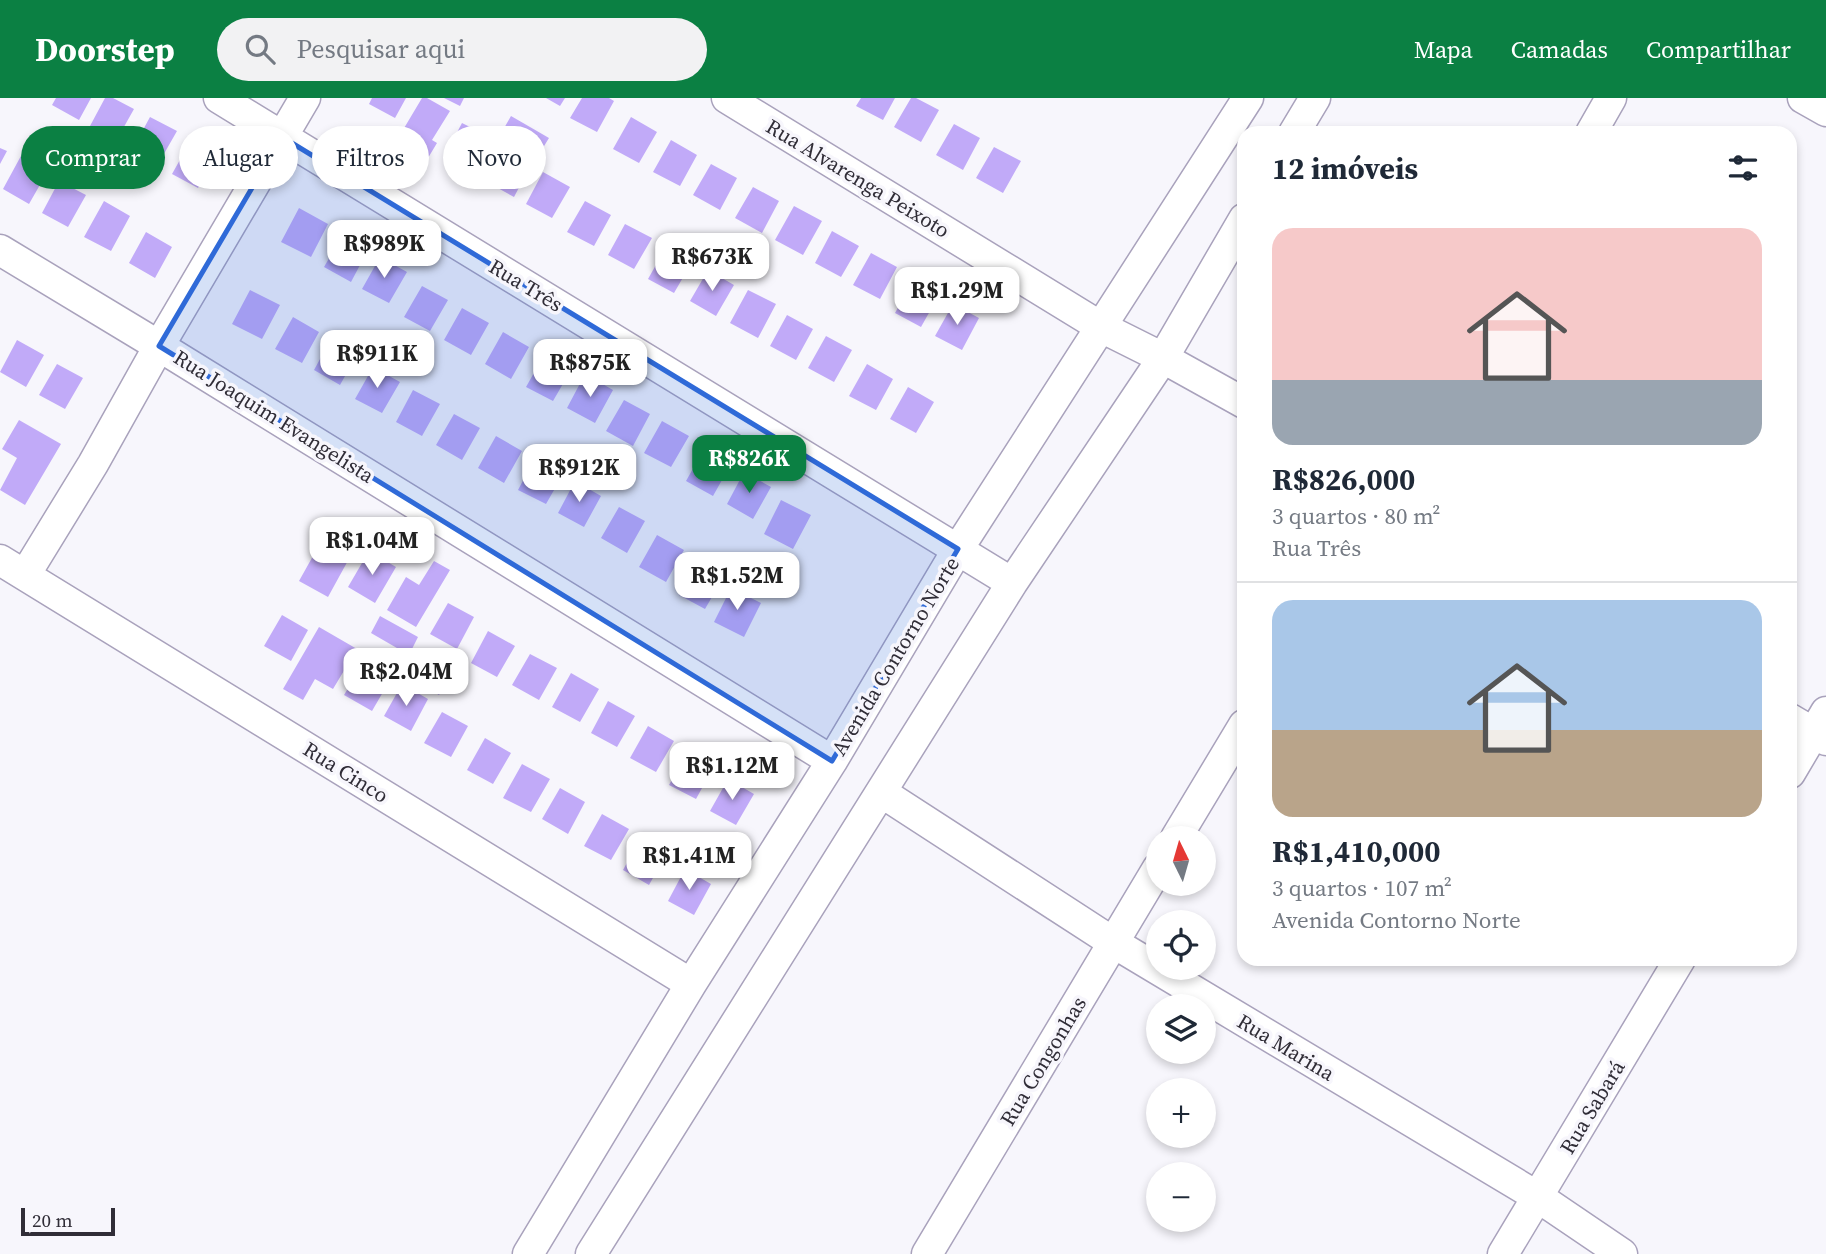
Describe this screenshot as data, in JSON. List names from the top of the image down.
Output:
{
  "streets": {
    "street": [
      "Rua Alvarenga Peixoto",
      "Rua Três",
      "Rua Joaquim Evangelista",
      "Avenida Contorno Norte",
      "Rua Cinco",
      "Rua Marina",
      "Rua Congonhas",
      "Rua Sabará"
    ]
  },
  "crossings": [
    ["Rua Alvarenga Peixoto", "Avenida Contorno Norte"],
    ["Rua Três", "Avenida Contorno Norte"],
    ["Rua Joaquim Evangelista", "Avenida Contorno Norte"],
    ["Avenida Contorno Norte", "Rua Cinco"],
    ["Rua Marina", "Rua Congonhas"],
    ["Rua Marina", "Rua Sabará"]
  ],
  "scale_bar": "20 m",
  "north": "top",
  "page": {
    "header": "Doorstep",
    "search": "Pesquisar aqui",
    "nav": ["Mapa", "Camadas", "Compartilhar"],
    "chip": [
      "Comprar",
      "Alugar",
      "Filtros",
      "Novo"
    ],
    "heading": "12 imóveis",
    "list": [
      {
        "name": "R$826,000",
        "note": "3 quartos · 80 m² · Rua Três"
      },
      {
        "name": "R$1,410,000",
        "note": "3 quartos · 107 m² · Avenida Contorno Norte"
      }
    ],
    "price": [
      "R$989K",
      "R$673K",
      "R$1.29M",
      "R$911K",
      "R$875K",
      "R$826K",
      "R$912K",
      "R$1.04M",
      "R$1.52M",
      "R$2.04M",
      "R$1.12M",
      "R$1.41M"
    ],
    "map_buttons": ["+", "−"],
    "scale": "20 m"
  }
}
